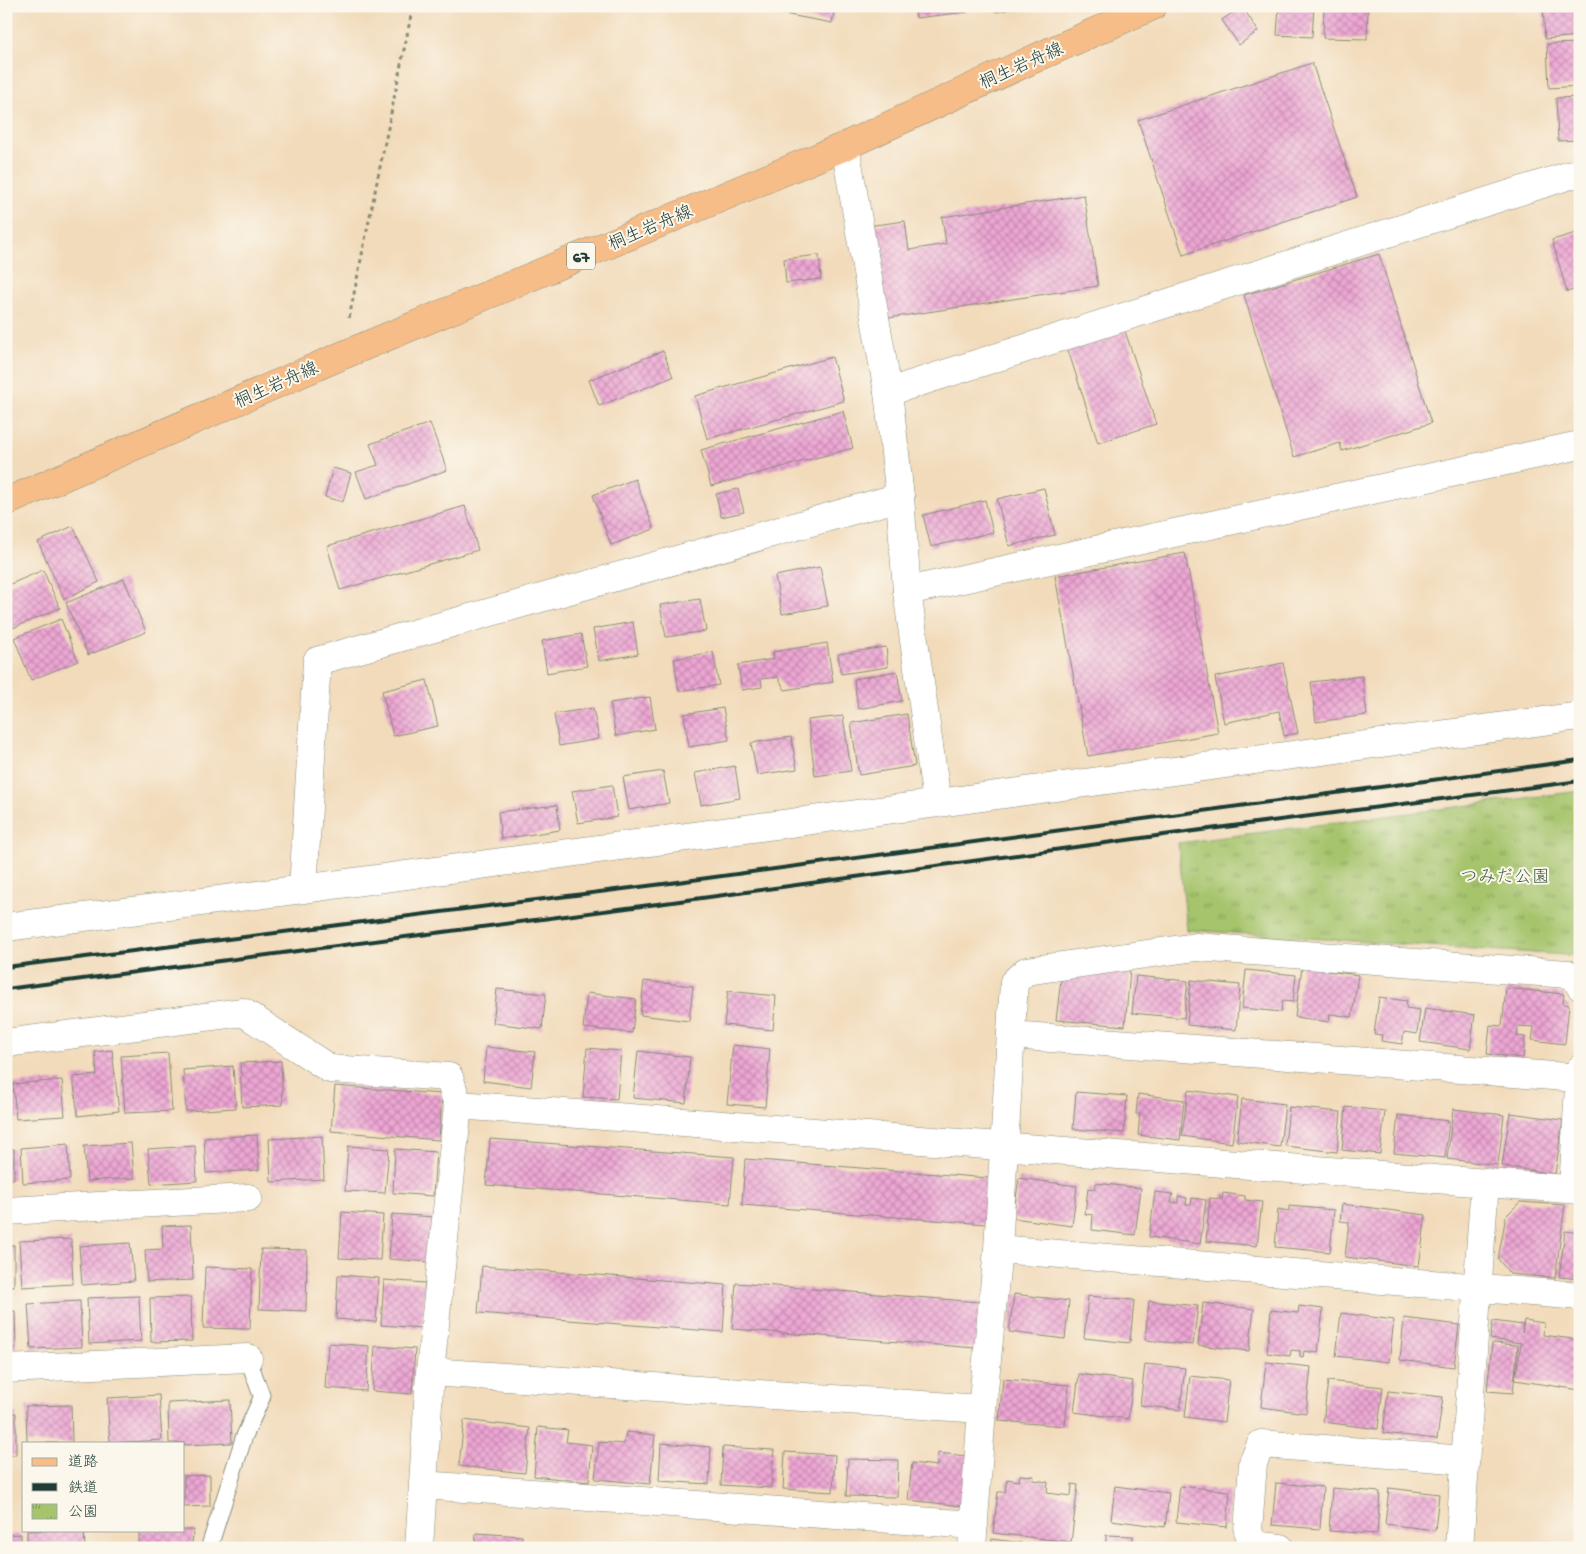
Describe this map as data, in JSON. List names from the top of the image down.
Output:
{
  "streets": {
    "main road": ["桐生岩舟線", "67"]
  },
  "parks": ["つみだ公園"],
  "legend": ["道路", "鉄道", "公園"]
}
